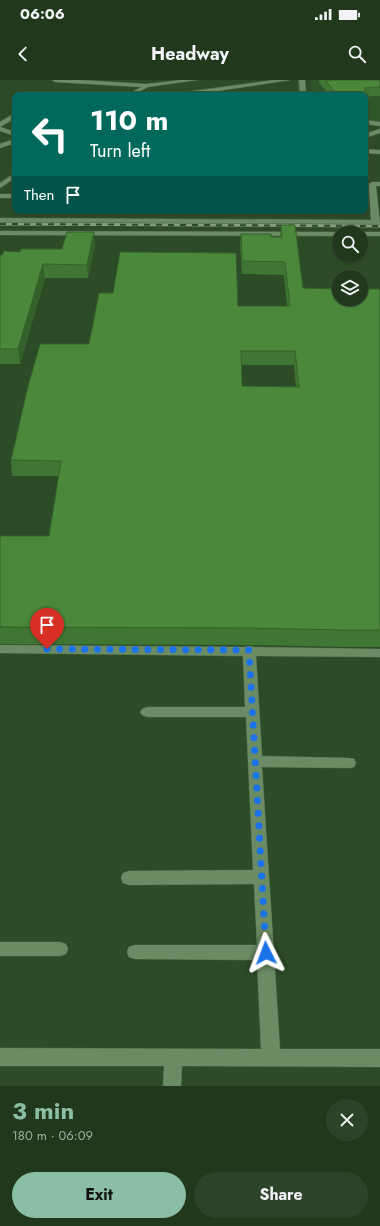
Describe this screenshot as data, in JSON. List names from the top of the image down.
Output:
{
  "page": {
    "status": "06:06",
    "header": "Headway",
    "turn": ["110 m", "Turn left"],
    "then": "Then",
    "heading": ["3 min", "180 m · 06:09"],
    "buttons": ["Exit", "Share"]
  }
}
